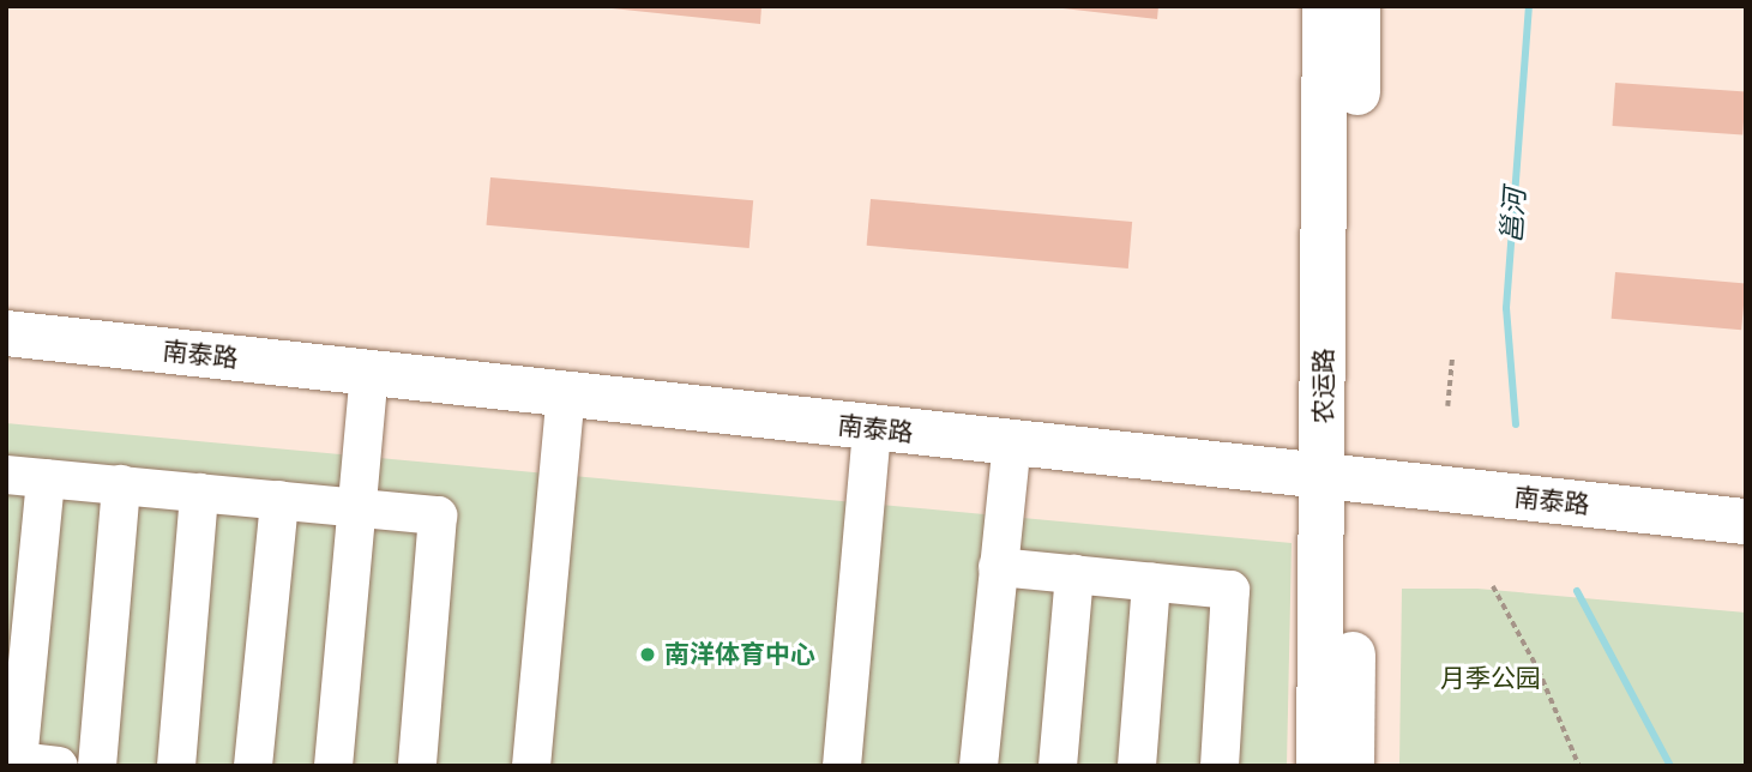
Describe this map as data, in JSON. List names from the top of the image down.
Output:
{
  "streets": {
    "main road": ["南泰路", "农运路"]
  },
  "crossings": [
    ["南泰路", "农运路"]
  ],
  "water": ["邕河"],
  "parks": ["月季公园"],
  "places": ["南洋体育中心"]
}
